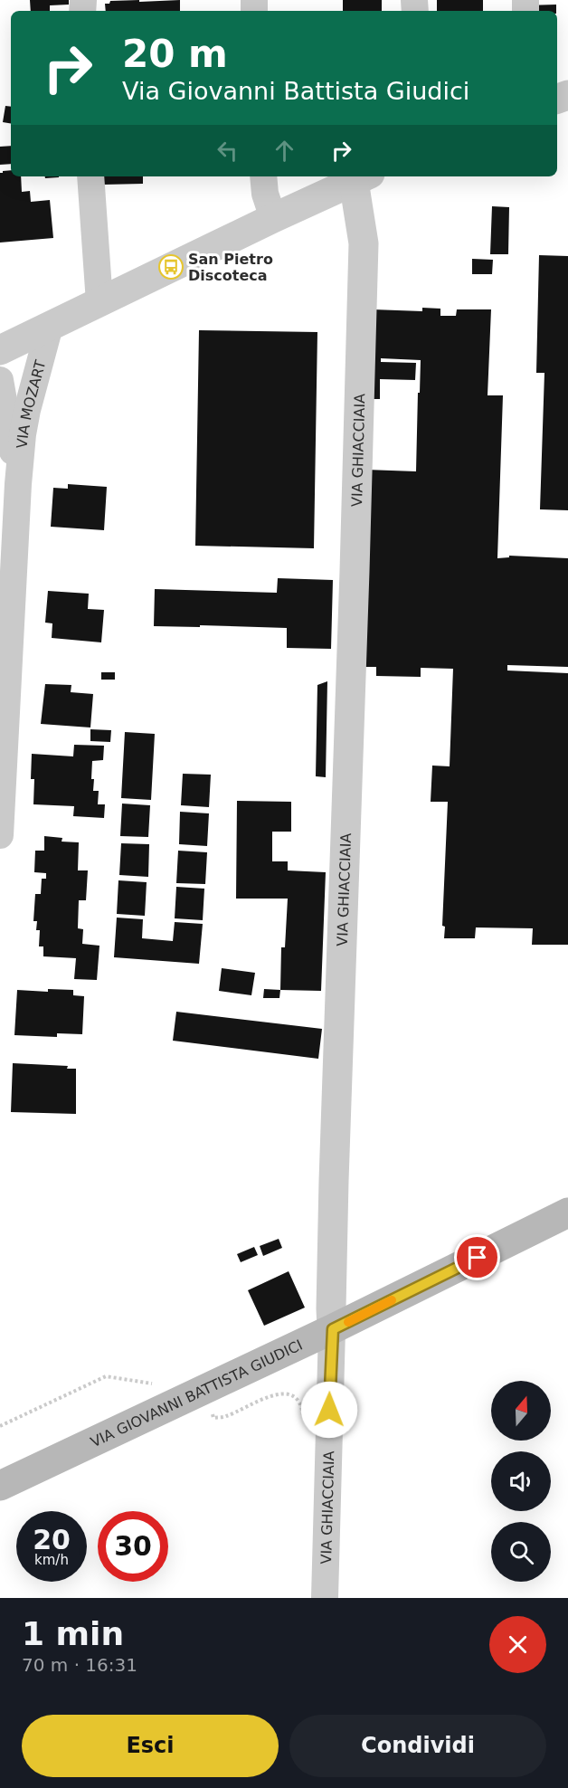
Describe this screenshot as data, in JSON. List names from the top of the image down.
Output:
{
  "streets": {
    "main road": ["VIA GIOVANNI BATTISTA GIUDICI"],
    "street": ["VIA MOZART", "VIA GHIACCIAIA"]
  },
  "crossings": [
    ["VIA GHIACCIAIA", "VIA GIOVANNI BATTISTA GIUDICI"]
  ],
  "places": {
    "bus stop": ["San Pietro Discoteca"]
  },
  "north": "top",
  "page": {
    "turn": ["20 m", "Via Giovanni Battista Giudici"],
    "speed": "20 km/h",
    "limit": "30",
    "heading": ["1 min", "70 m · 16:31"],
    "buttons": ["Esci", "Condividi"]
  }
}
